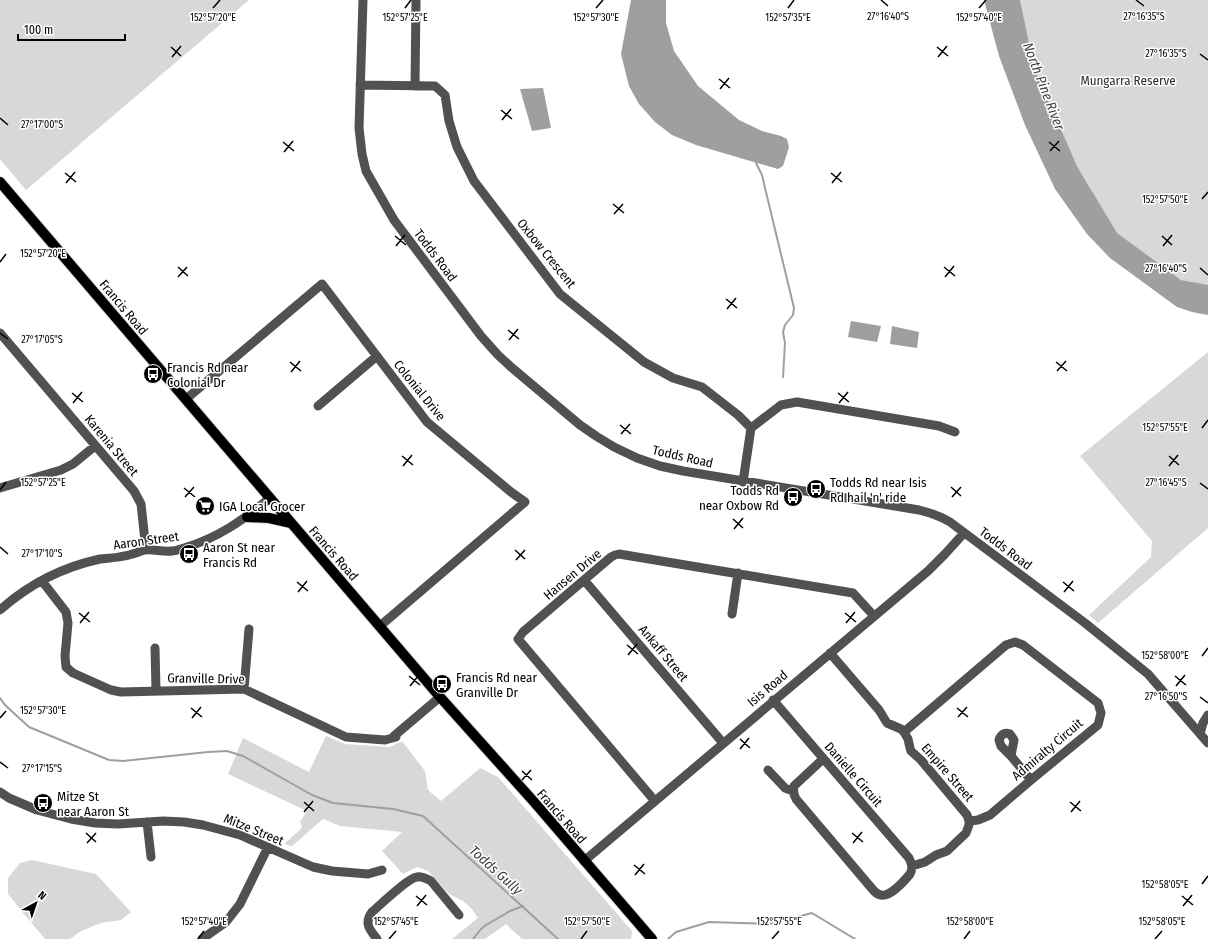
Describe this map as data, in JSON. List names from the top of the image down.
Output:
{
  "streets": {
    "main road": ["Francis Road"],
    "street": [
      "Oxbow Crescent",
      "Todds Road",
      "Colonial Drive",
      "Karenia Street",
      "Aaron Street",
      "Hansen Drive",
      "Ankaff Street",
      "Granville Drive",
      "Isis Road",
      "Admiralty Circuit",
      "Empire Street",
      "Danielle Circuit",
      "Mitze Street"
    ]
  },
  "crossings": [
    ["Oxbow Crescent", "Todds Road"],
    ["Todds Road", "Isis Road"],
    ["Francis Road", "Colonial Drive"],
    ["Francis Road", "Aaron Street"],
    ["Francis Road", "Granville Drive"],
    ["Francis Road", "Isis Road"],
    ["Karenia Street", "Aaron Street"],
    ["Aaron Street", "Granville Drive"],
    ["Hansen Drive", "Ankaff Street"],
    ["Hansen Drive", "Isis Road"],
    ["Ankaff Street", "Isis Road"],
    ["Isis Road", "Danielle Circuit"],
    ["Admiralty Circuit", "Empire Street"]
  ],
  "water": ["North Pine River", "Todds Gully"],
  "parks": ["Mungarra Reserve"],
  "places": {
    "bus stop": [
      "Francis Rd near Colonial Dr",
      "Todds Rd near Isis Rd hail 'n' ride",
      "Todds Rd near Oxbow Rd",
      "Aaron St near Francis Rd",
      "Francis Rd near Granville Dr",
      "Mitze St near Aaron St"
    ],
    "supermarket": ["IGA Local Grocer"]
  },
  "scale_bar": "100 m",
  "north": "top right",
  "coordinates": [
    "27°16'40\"S",
    "27°16'35\"S",
    "152°57'20\"E",
    "152°57'25\"E",
    "152°57'30\"E",
    "152°57'35\"E",
    "152°57'40\"E",
    "27°17'00\"S",
    "152°57'50\"E",
    "27°17'05\"S",
    "152°57'55\"E",
    "27°16'45\"S",
    "27°17'10\"S",
    "152°58'00\"E",
    "27°16'50\"S",
    "27°17'15\"S",
    "152°58'05\"E",
    "152°57'45\"E"
  ]
}
